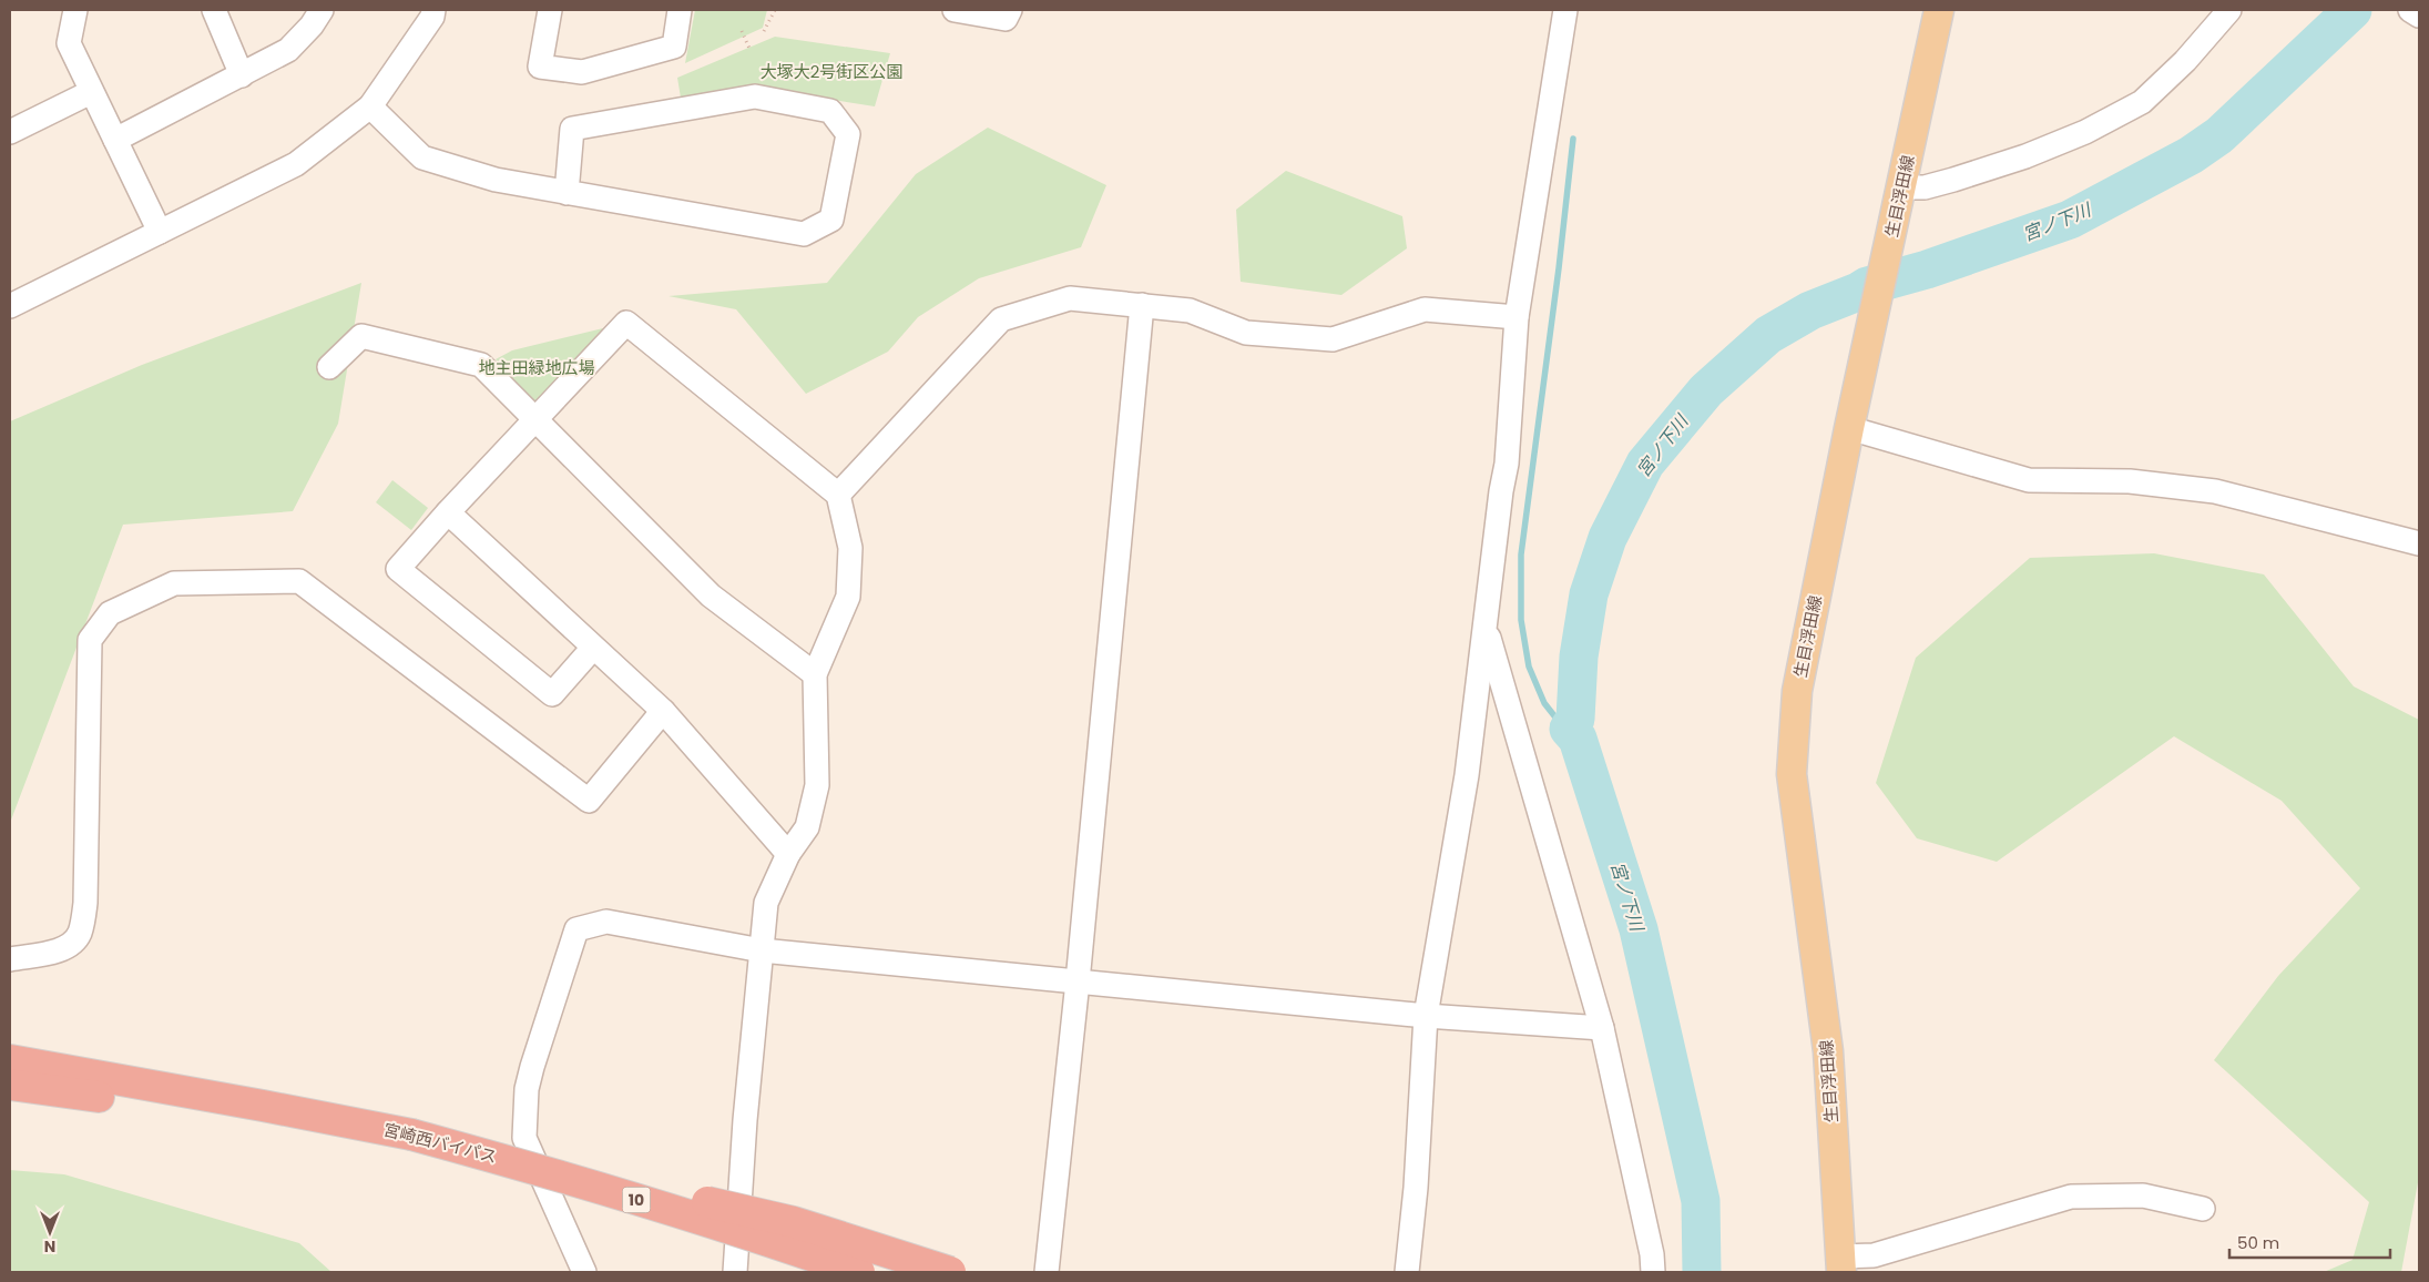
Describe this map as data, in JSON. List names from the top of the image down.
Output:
{
  "streets": {
    "highway": ["宮崎西バイパス", "10"],
    "main road": ["生目浮田線"]
  },
  "water": ["宮ノ下川"],
  "parks": ["大塚大2号街区公園", "地主田緑地広場"],
  "scale_bar": "50 m",
  "north": "bottom"
}
